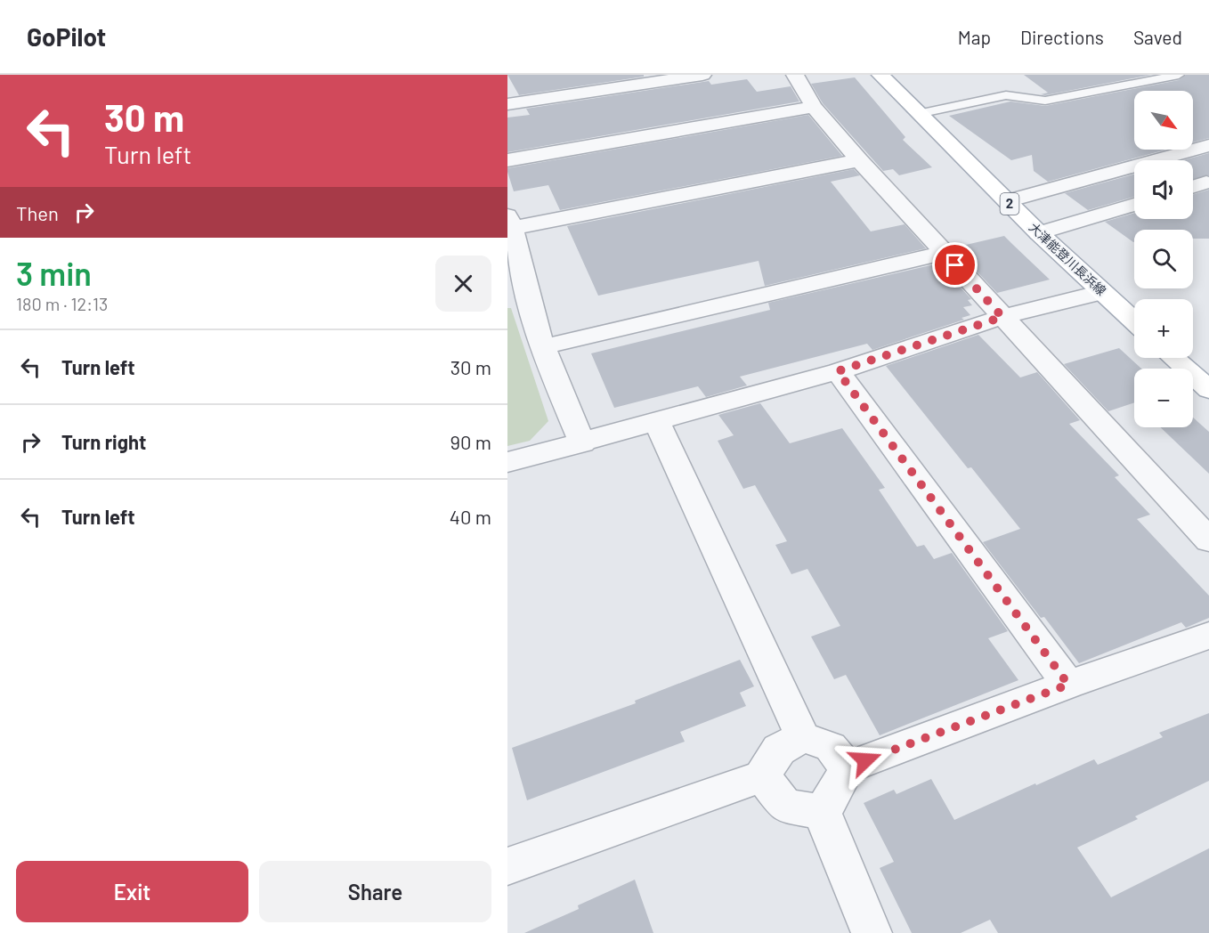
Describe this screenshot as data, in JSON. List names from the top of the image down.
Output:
{
  "streets": {
    "main road": ["2", "大津能登川長浜線"]
  },
  "north": "bottom right",
  "page": {
    "header": "GoPilot",
    "nav": ["Map", "Directions", "Saved"],
    "turn": ["30 m", "Turn left"],
    "map_buttons": ["+", "−"],
    "then": "Then",
    "heading": ["3 min", "180 m · 12:13"],
    "list": [
      {
        "name": "Turn left",
        "value": "30 m"
      },
      {
        "name": "Turn right",
        "value": "90 m"
      },
      {
        "name": "Turn left",
        "value": "40 m"
      }
    ],
    "buttons": ["Exit", "Share"]
  }
}
